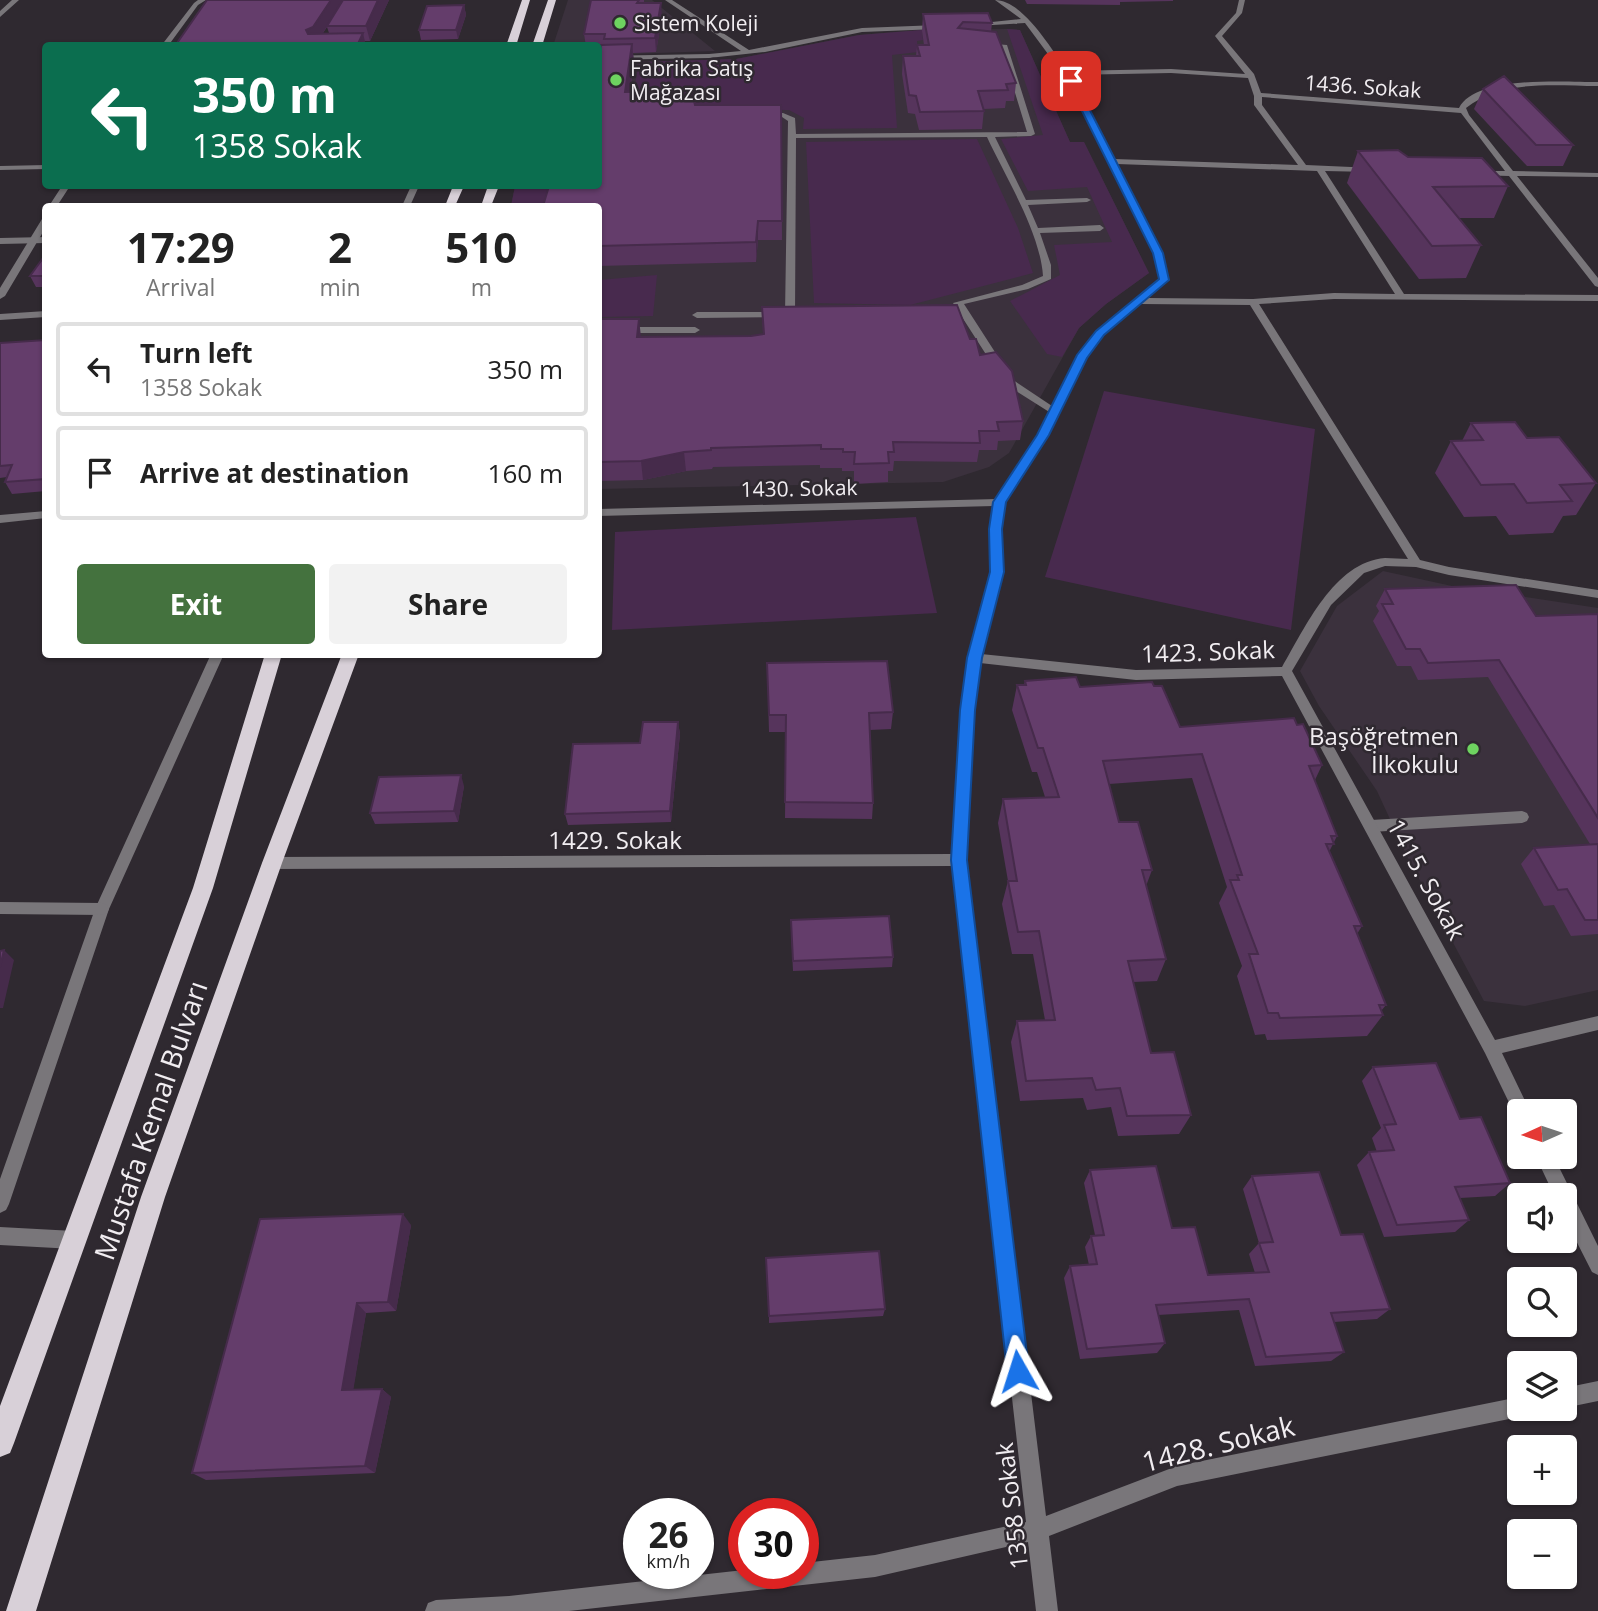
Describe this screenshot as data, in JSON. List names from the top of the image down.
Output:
{
  "streets": {
    "highway": ["Mustafa Kemal Bulvarı"],
    "street": [
      "1436. Sokak",
      "1430. Sokak",
      "1423. Sokak",
      "1429. Sokak",
      "1415. Sokak",
      "1428. Sokak",
      "1358 Sokak"
    ]
  },
  "crossings": [
    ["1430. Sokak", "1358 Sokak"],
    ["1423. Sokak", "1415. Sokak"],
    ["1423. Sokak", "1358 Sokak"],
    ["1429. Sokak", "Mustafa Kemal Bulvarı"],
    ["1429. Sokak", "1358 Sokak"],
    ["1428. Sokak", "1358 Sokak"]
  ],
  "places": ["Sistem Koleji", "Fabrika Satış Mağazası", "Başöğretmen İlkokulu"],
  "north": "left",
  "page": {
    "turn": ["350 m", "1358 Sokak"],
    "eta": [
      "17:29",
      "Arrival",
      "2",
      "min",
      "510",
      "m"
    ],
    "list": [
      {
        "name": "Turn left",
        "note": "1358 Sokak",
        "value": "350 m"
      },
      {
        "name": "Arrive at destination",
        "value": "160 m"
      }
    ],
    "buttons": ["Exit", "Share"],
    "map_buttons": ["+", "−"],
    "speed": "26 km/h",
    "limit": "30"
  }
}
